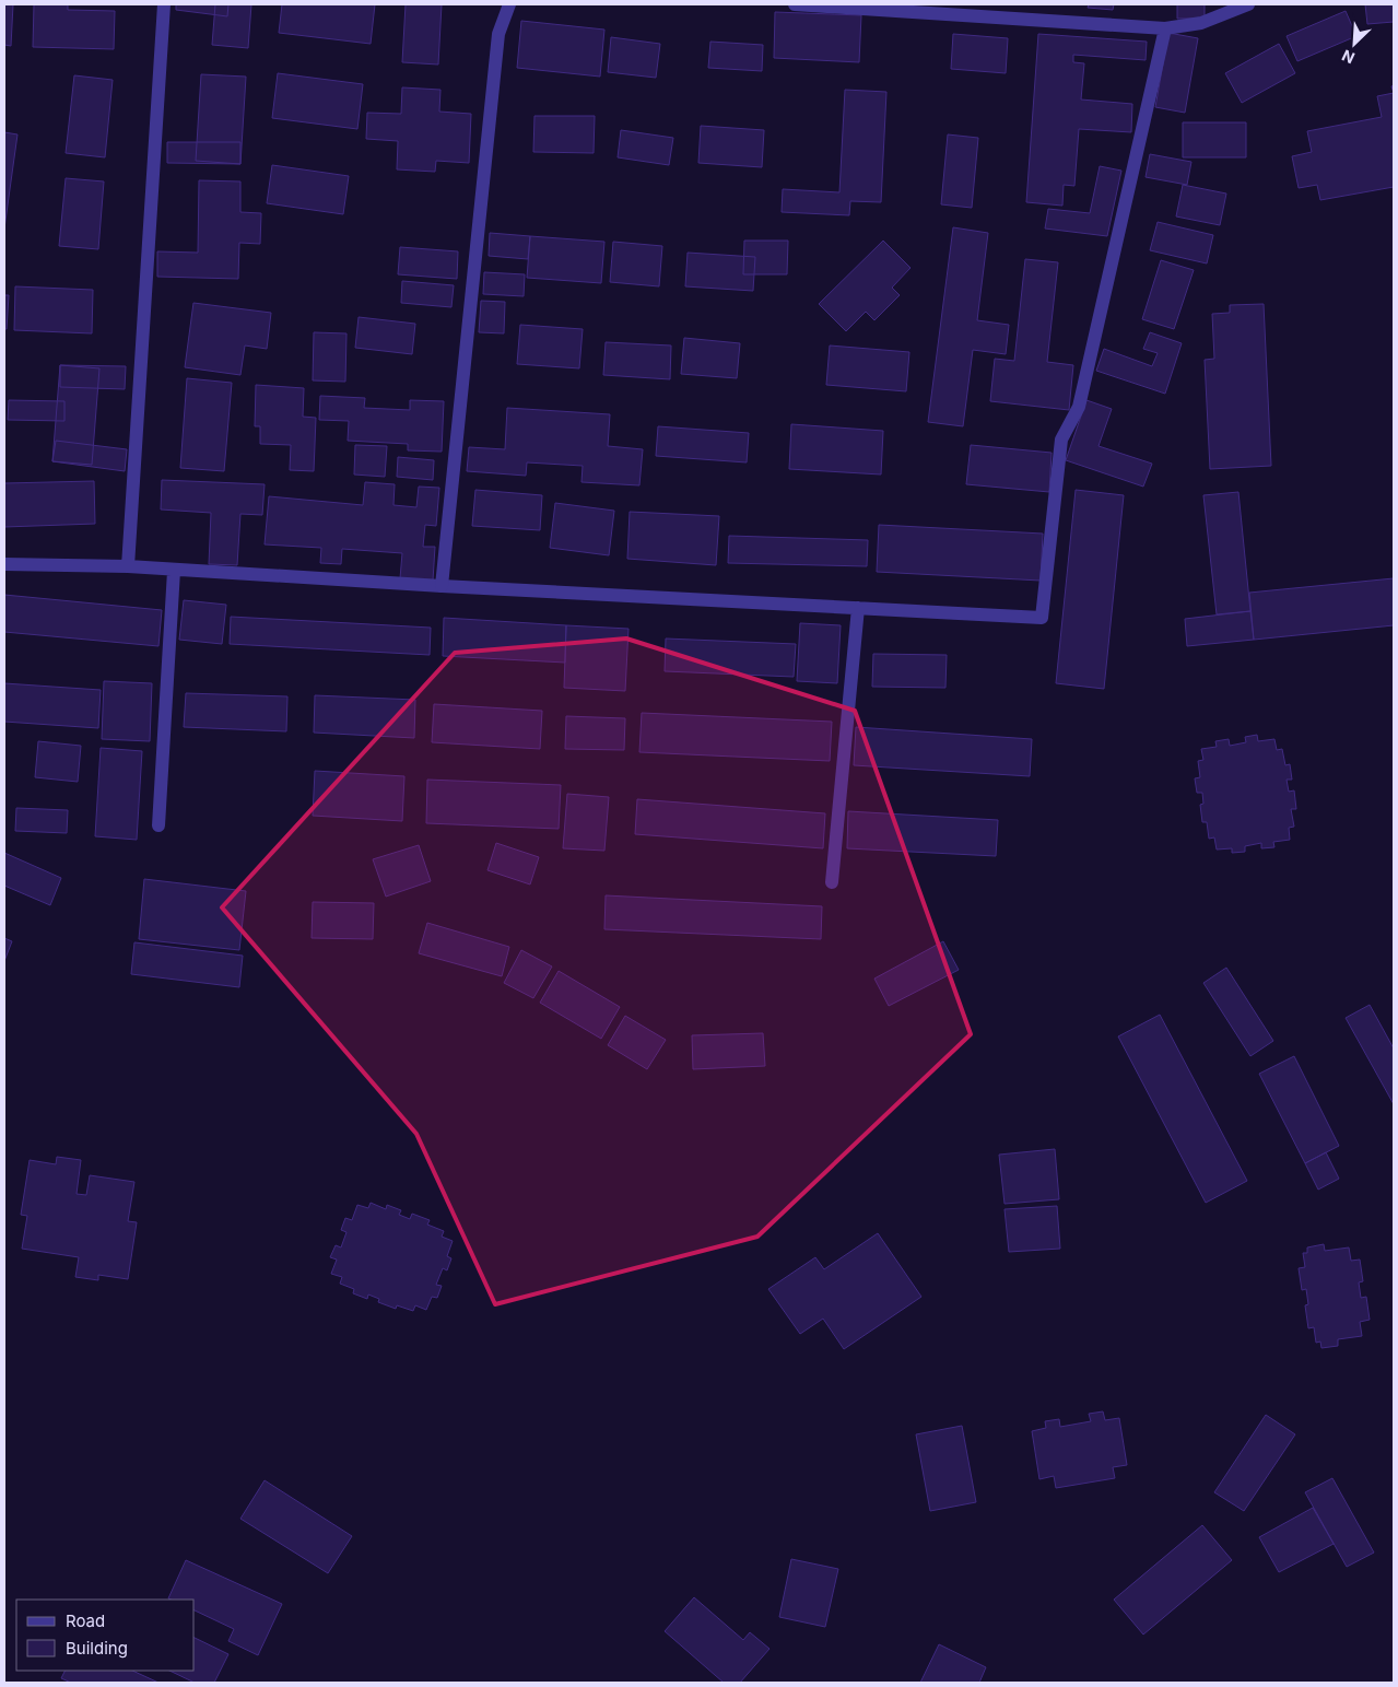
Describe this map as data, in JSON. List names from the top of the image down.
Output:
{
  "legend": ["Road", "Building"],
  "north": "bottom left"
}
